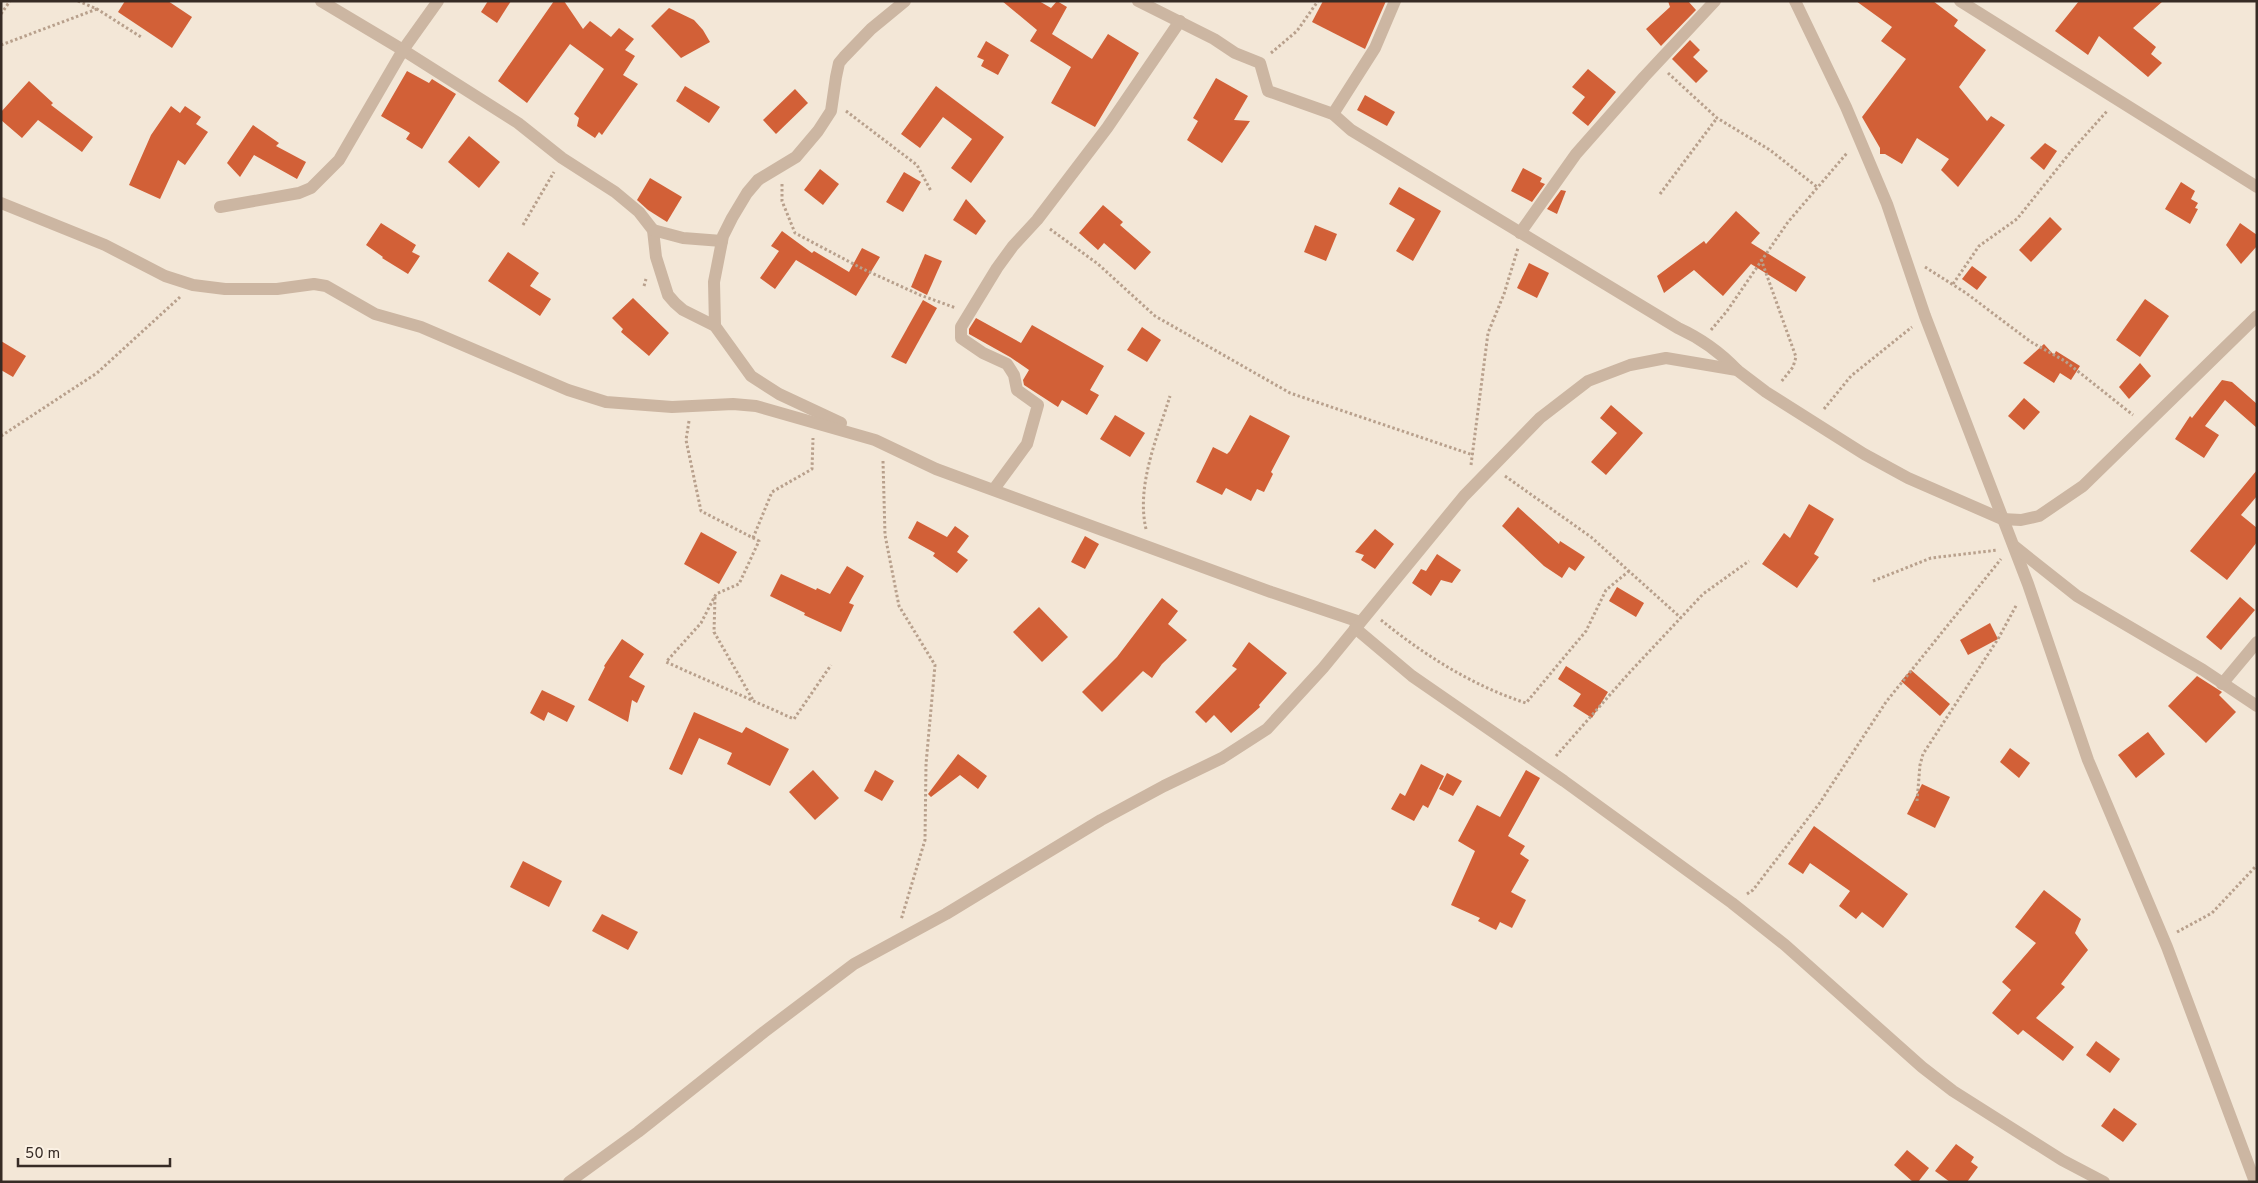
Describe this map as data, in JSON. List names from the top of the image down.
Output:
{
  "scale_bar": "50 m"
}
